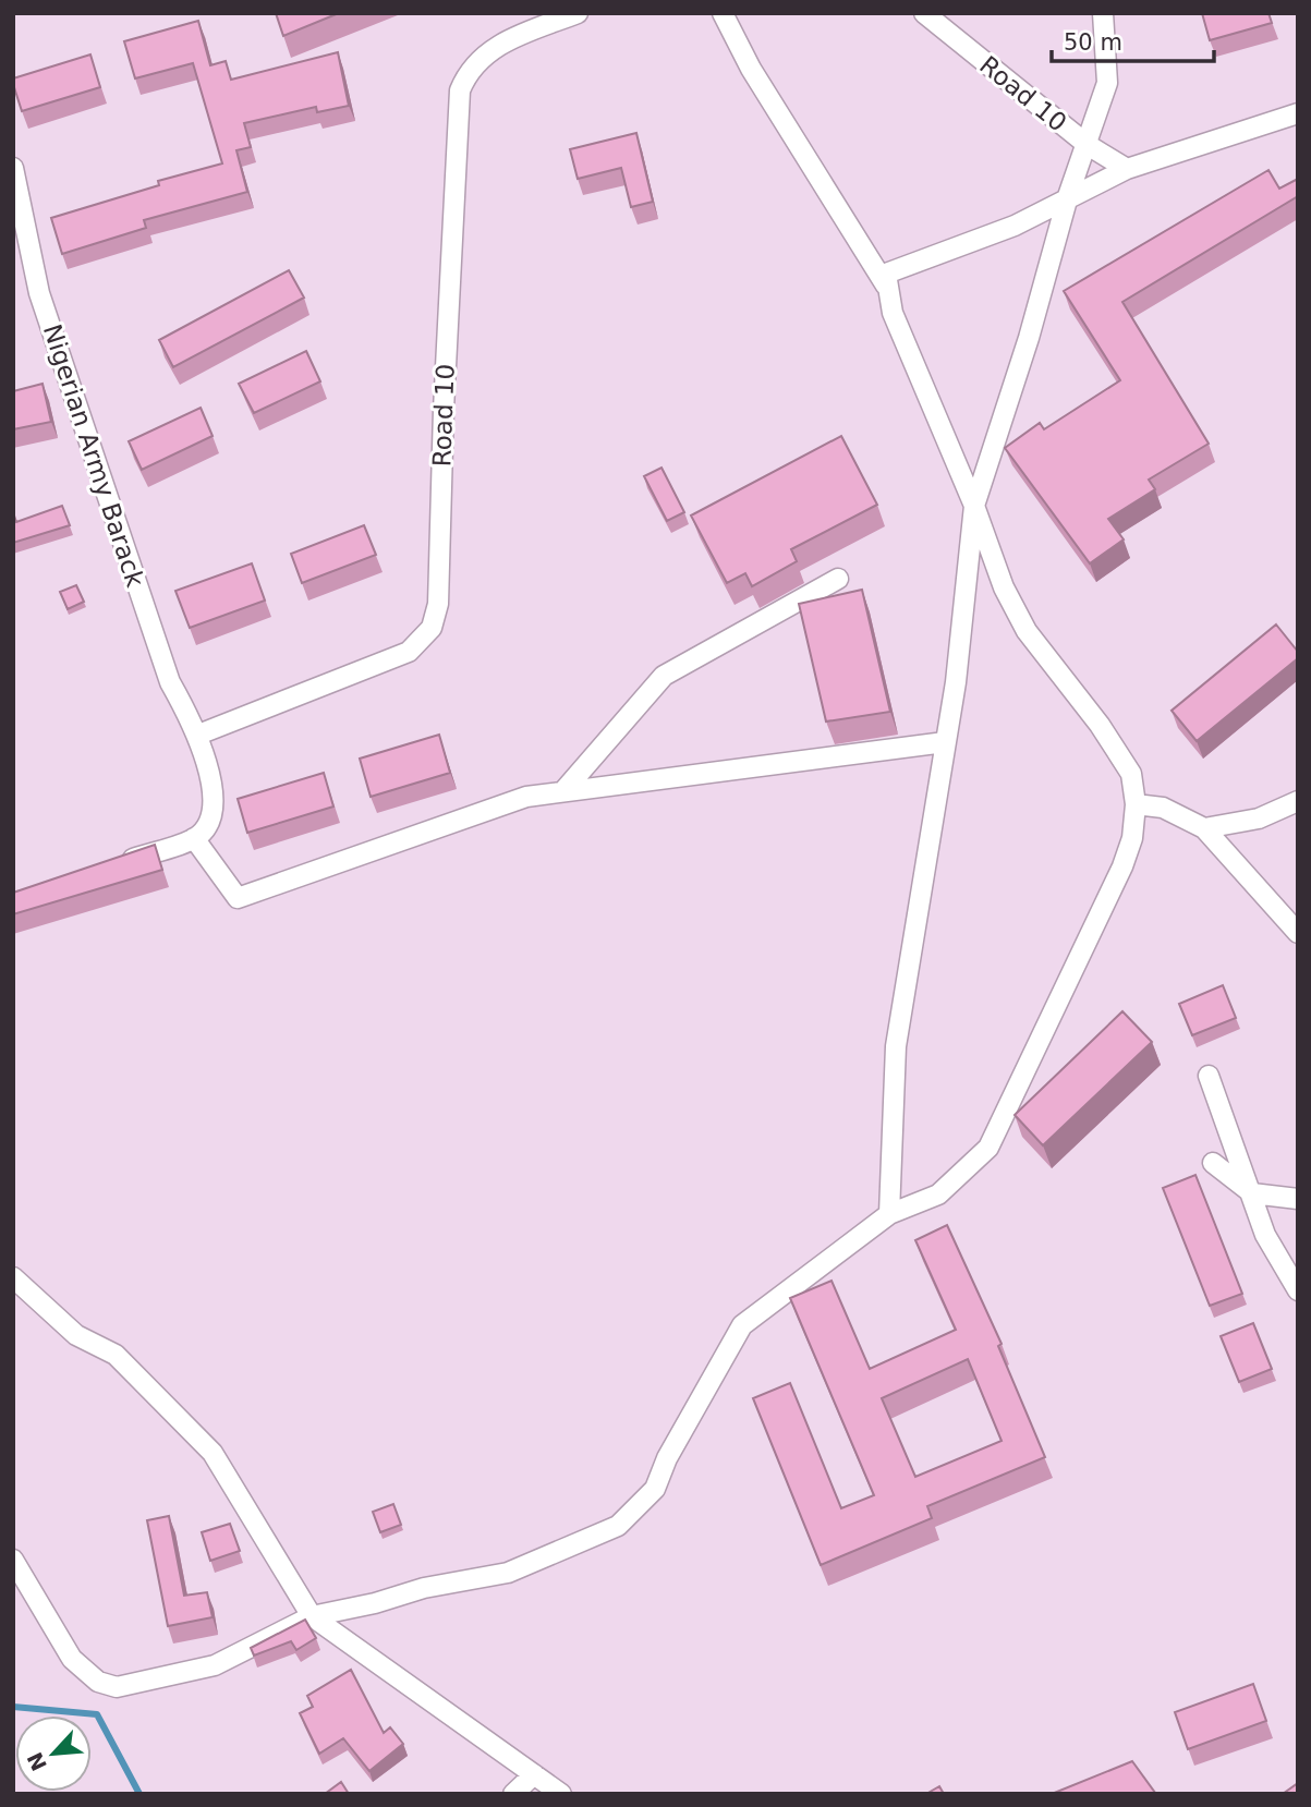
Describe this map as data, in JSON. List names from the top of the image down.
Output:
{
  "streets": {
    "street": ["Road 10", "Nigerian Army Barack"]
  },
  "crossings": [
    ["Road 10", "Nigerian Army Barack"]
  ],
  "scale_bar": "50 m",
  "north": "bottom left"
}
